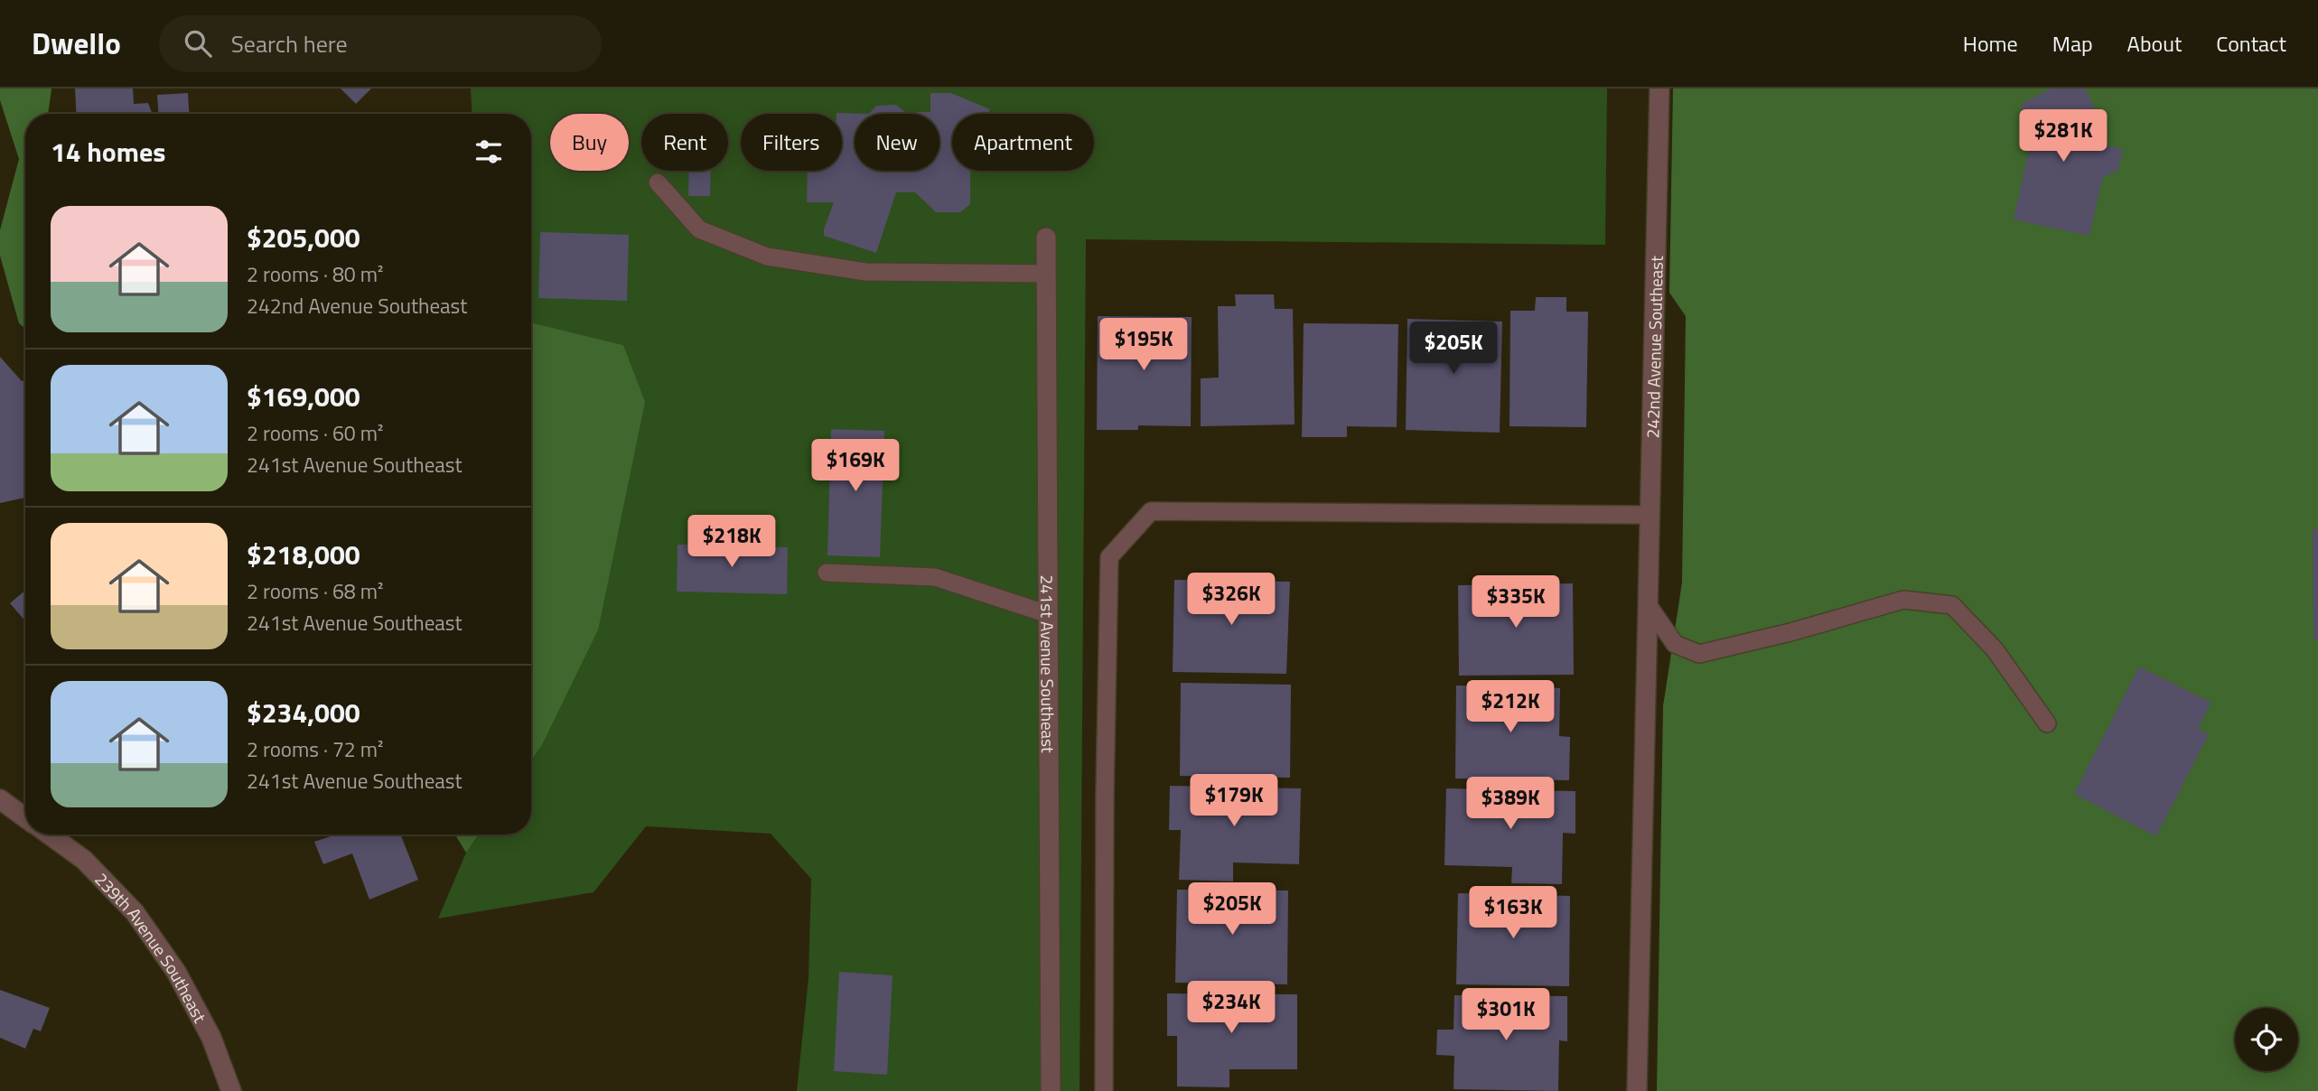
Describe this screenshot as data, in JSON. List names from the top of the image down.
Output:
{
  "streets": {
    "street": ["242nd Avenue Southeast", "241st Avenue Southeast", "239th Avenue Southeast"]
  },
  "page": {
    "header": "Dwello",
    "search": "Search here",
    "nav": [
      "Home",
      "Map",
      "About",
      "Contact"
    ],
    "price": [
      "$281K",
      "$195K",
      "$205K",
      "$169K",
      "$218K",
      "$326K",
      "$335K",
      "$212K",
      "$179K",
      "$389K",
      "$205K",
      "$163K",
      "$234K",
      "$301K"
    ],
    "chip": [
      "Buy",
      "Rent",
      "Filters",
      "New",
      "Apartment"
    ],
    "heading": "14 homes",
    "list": [
      {
        "name": "$205,000",
        "note": "2 rooms · 80 m² · 242nd Avenue Southeast"
      },
      {
        "name": "$169,000",
        "note": "2 rooms · 60 m² · 241st Avenue Southeast"
      },
      {
        "name": "$218,000",
        "note": "2 rooms · 68 m² · 241st Avenue Southeast"
      },
      {
        "name": "$234,000",
        "note": "2 rooms · 72 m² · 241st Avenue Southeast"
      }
    ]
  }
}
